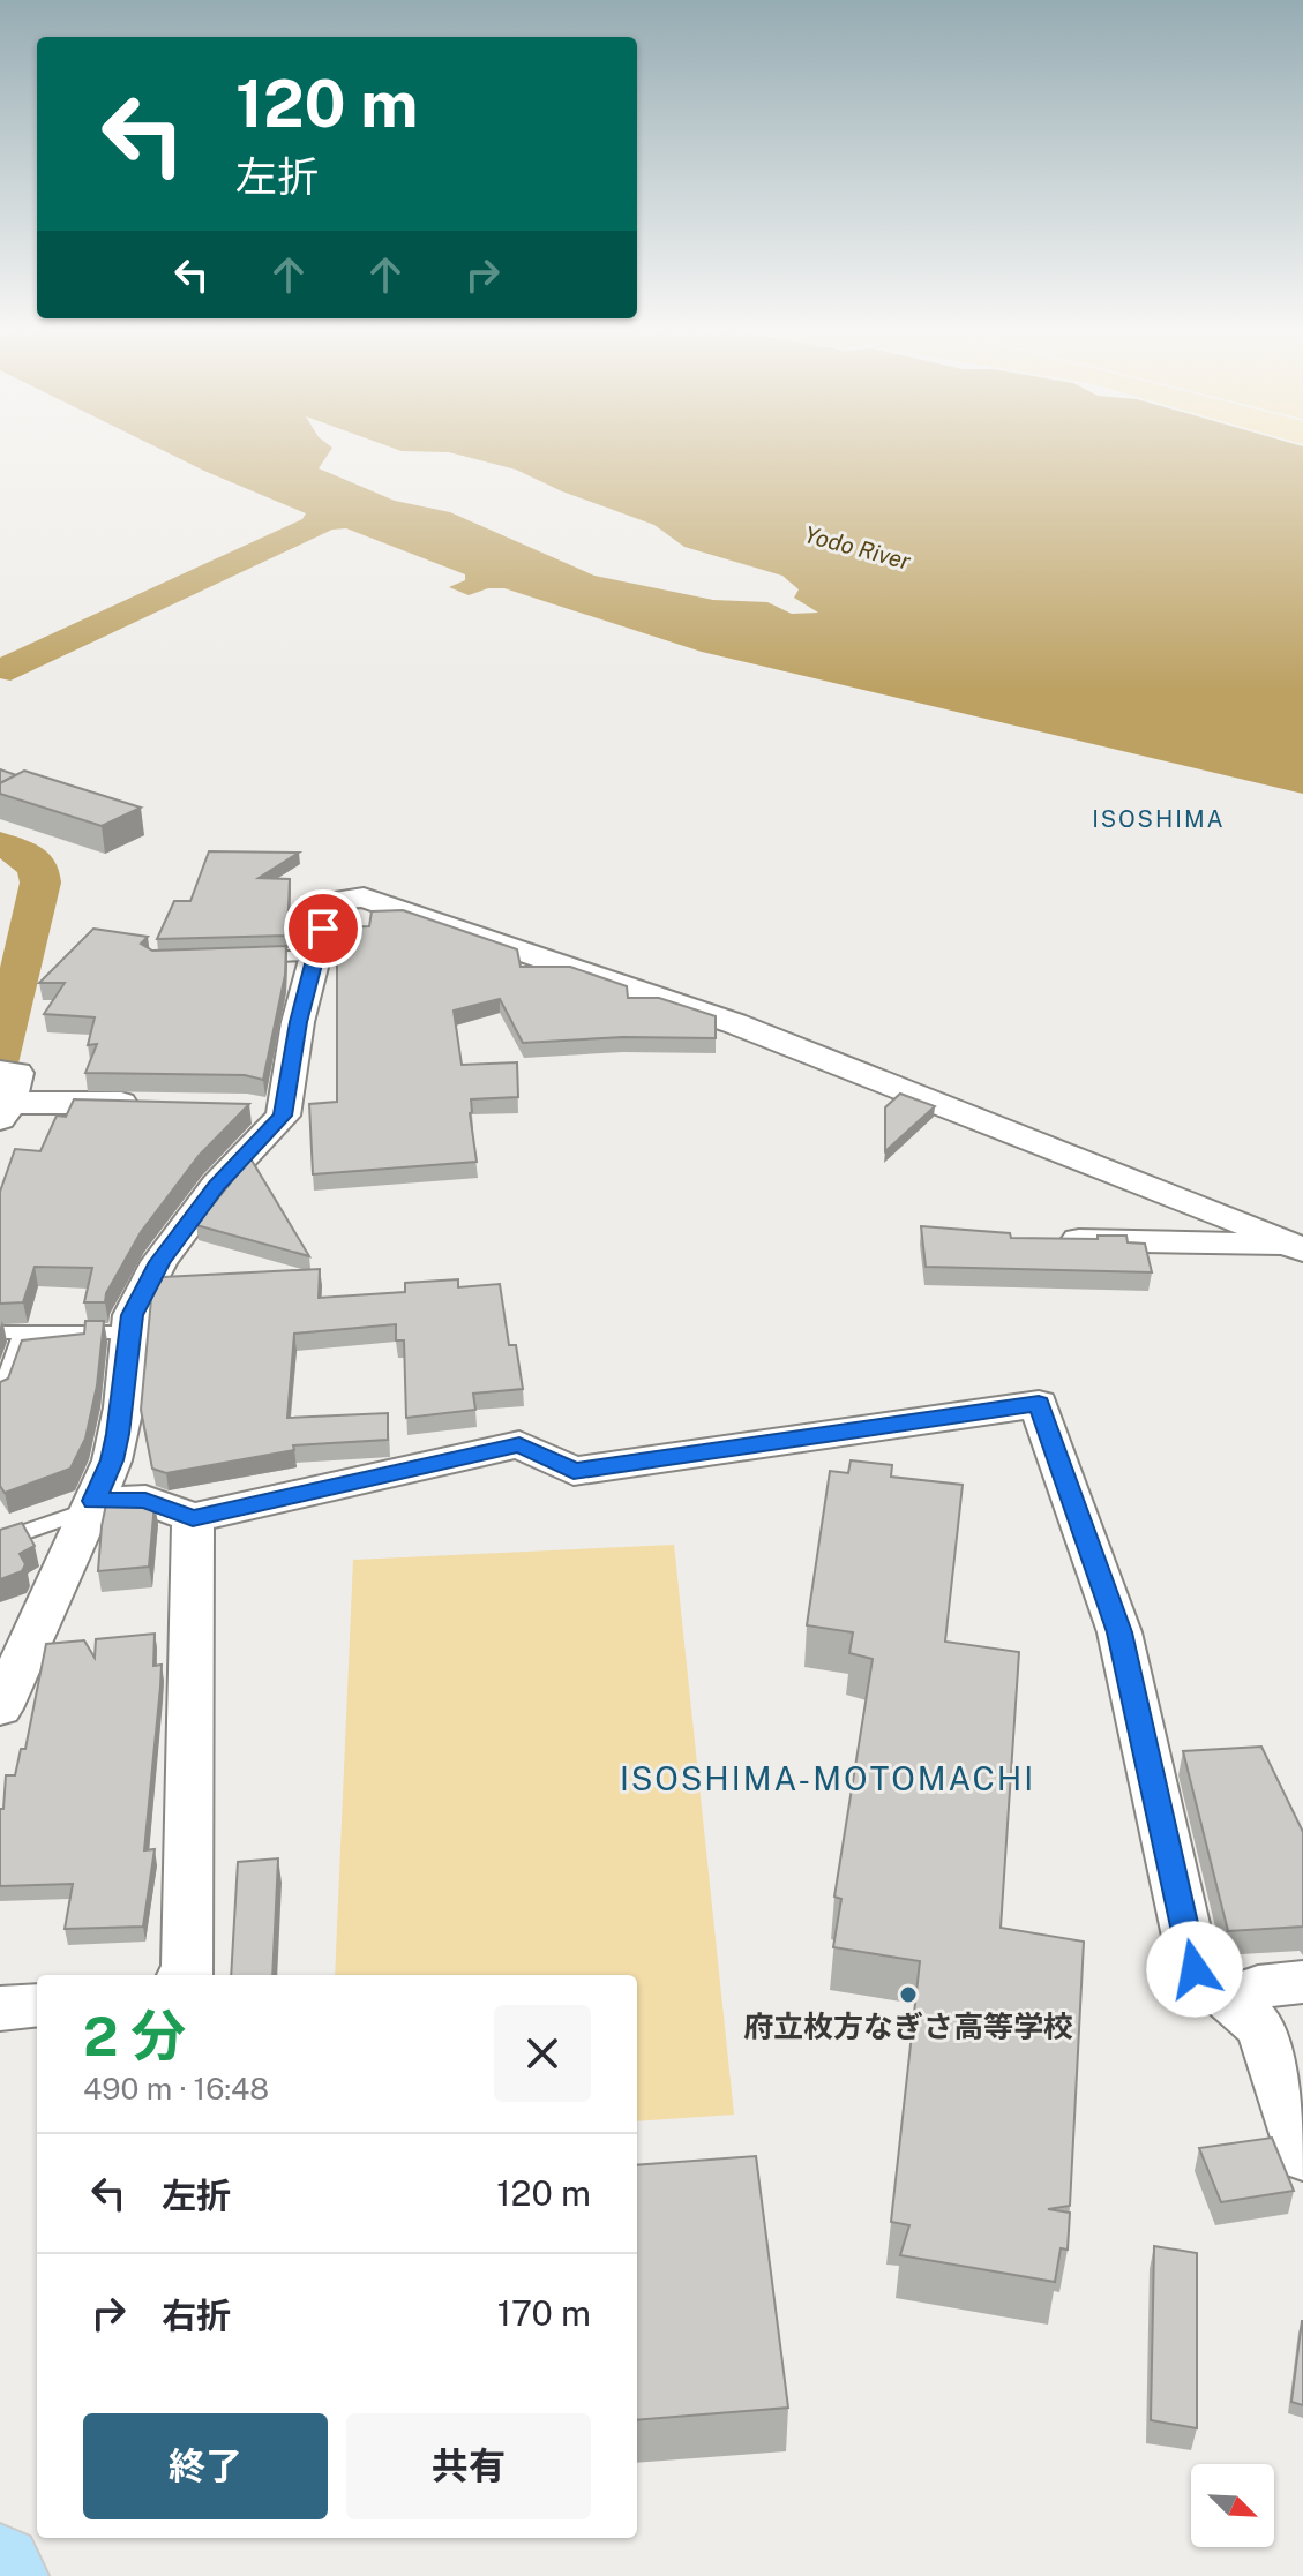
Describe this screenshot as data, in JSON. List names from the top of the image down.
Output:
{
  "districts": ["ISOSHIMA", "ISOSHIMA-MOTOMACHI"],
  "water": ["Yodo River"],
  "places": ["府立枚方なぎさ高等学校"],
  "north": "bottom right",
  "page": {
    "turn": ["120 m", "左折"],
    "heading": ["2 分", "490 m · 16:48"],
    "list": [
      {
        "name": "左折",
        "value": "120 m"
      },
      {
        "name": "右折",
        "value": "170 m"
      }
    ],
    "buttons": ["終了", "共有"]
  }
}
